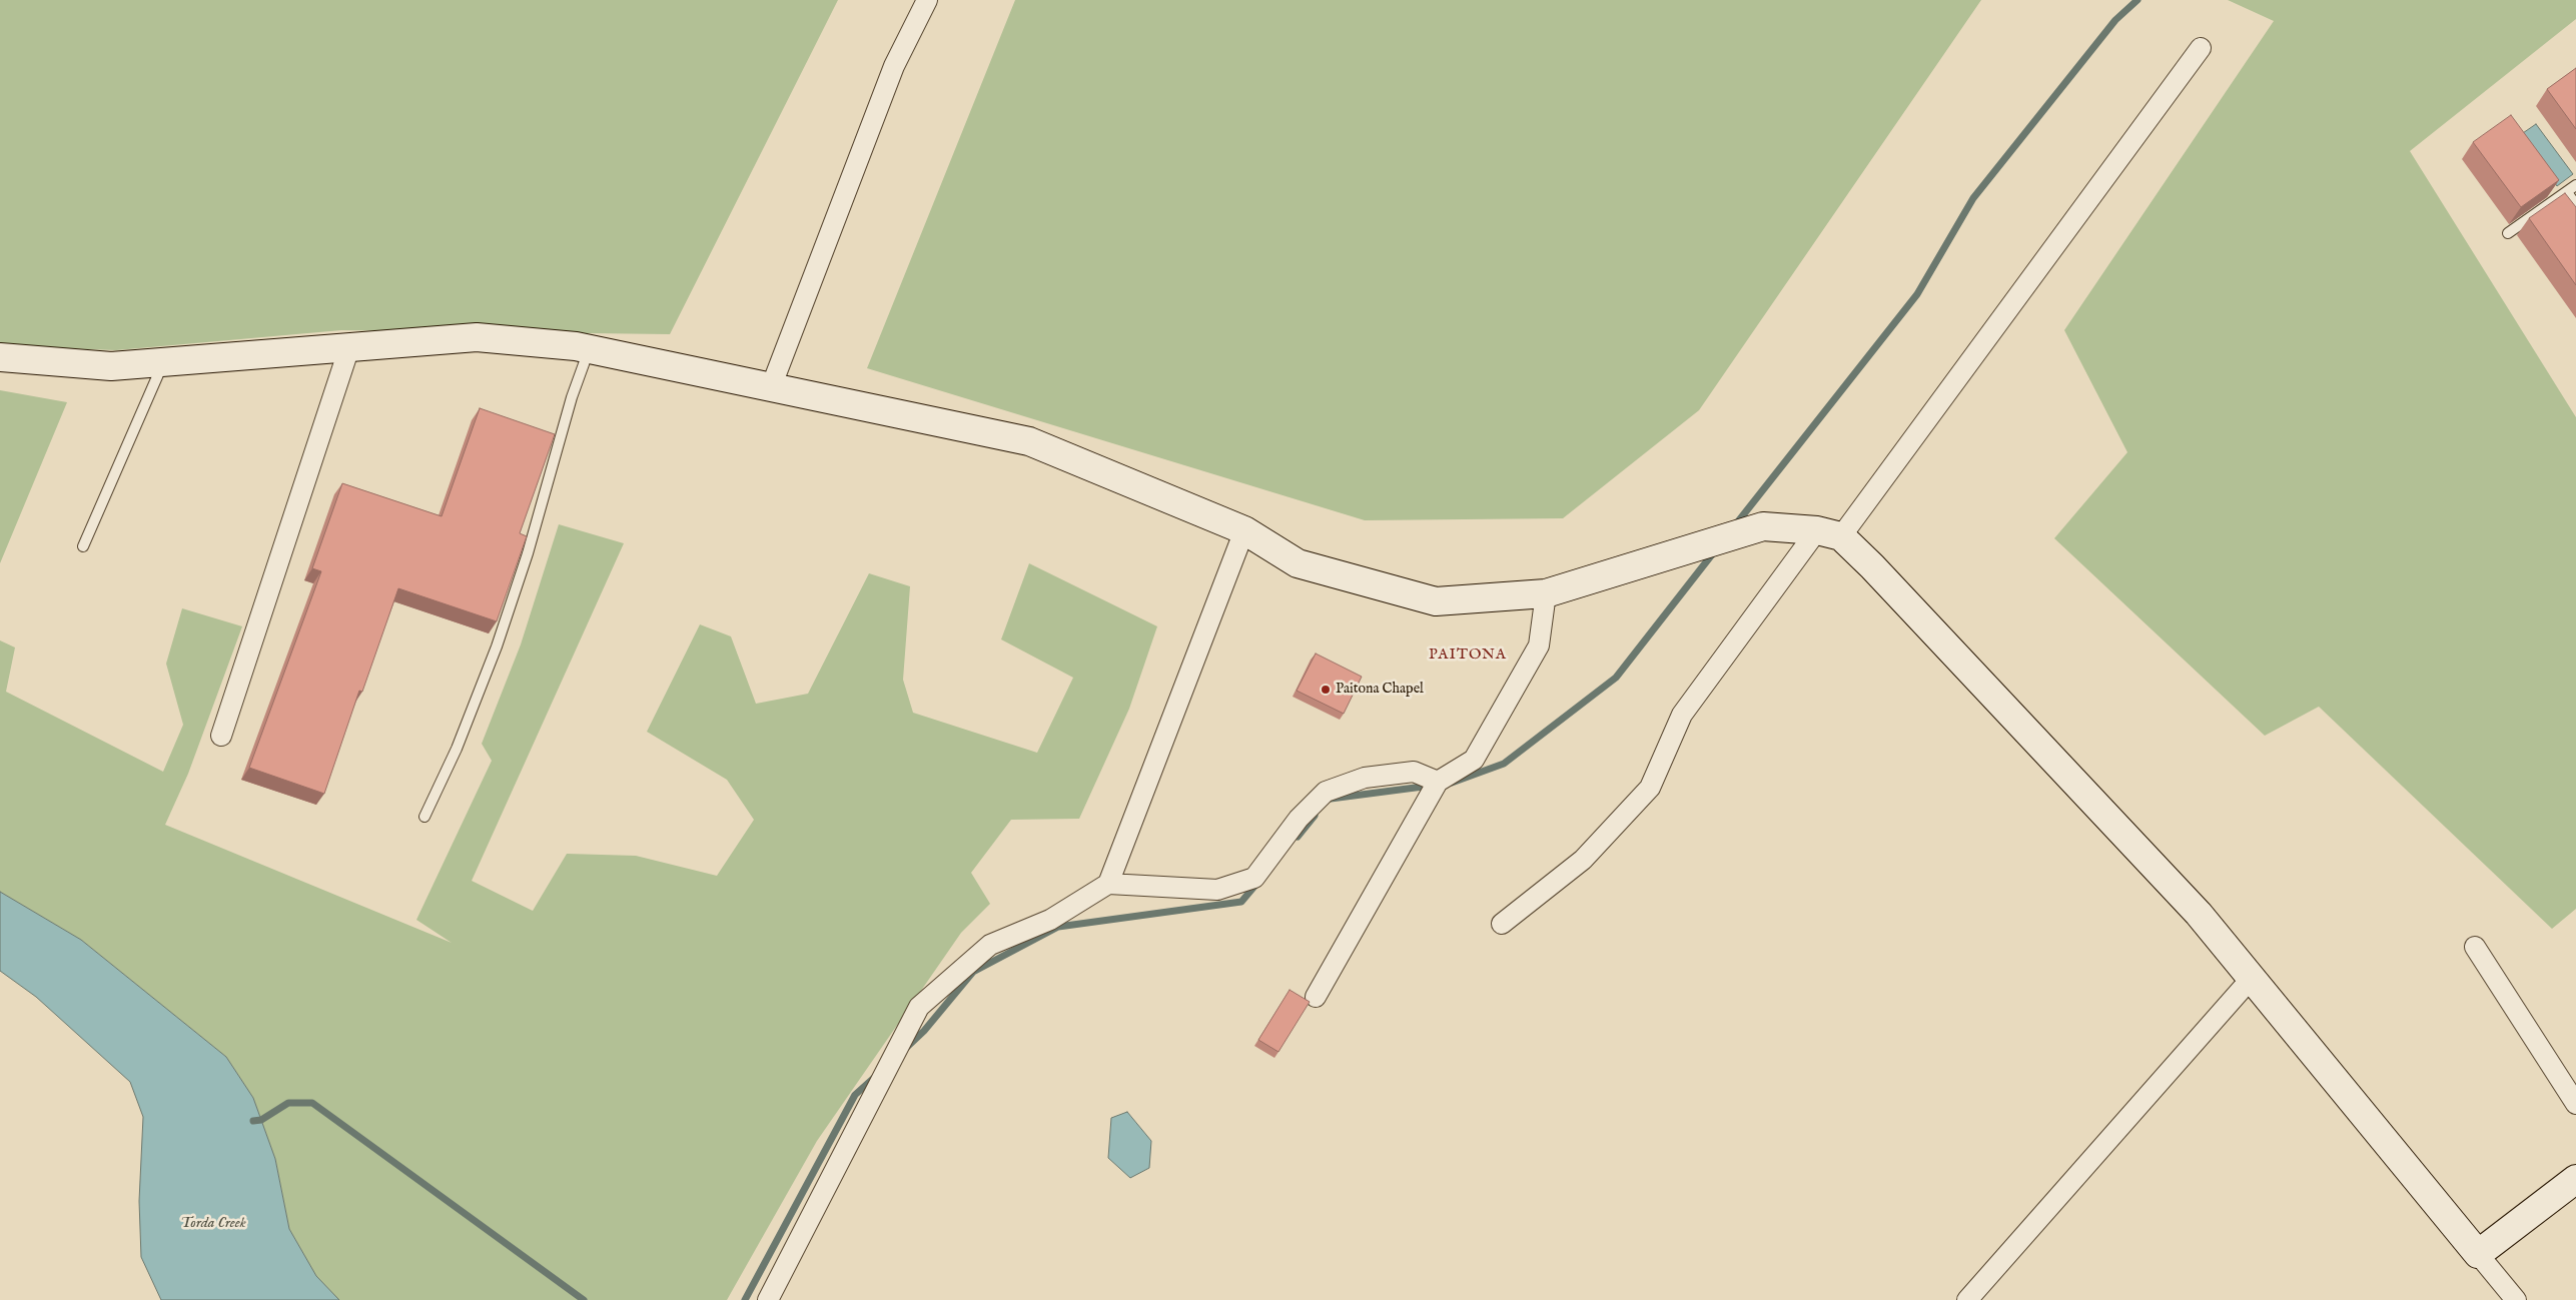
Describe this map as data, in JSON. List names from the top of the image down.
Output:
{
  "districts": ["PAITONA"],
  "water": ["Torda Creek"],
  "places": ["Paitona Chapel"]
}
